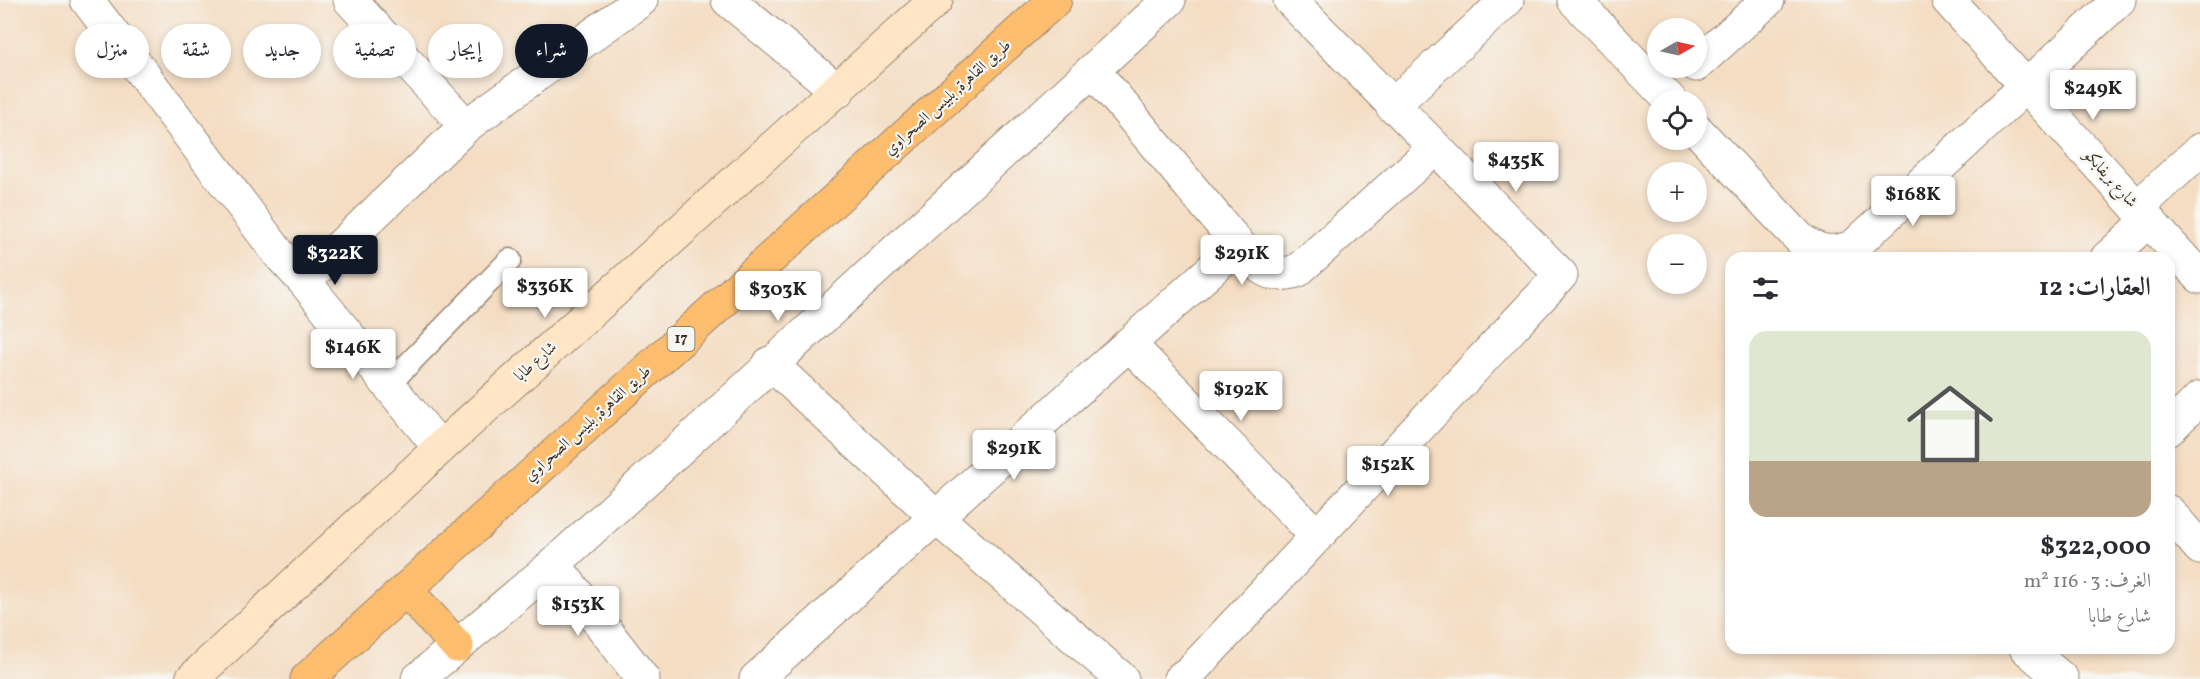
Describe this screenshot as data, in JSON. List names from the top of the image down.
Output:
{
  "streets": {
    "highway": ["طريق القاهرة, بلبيس الصحراوي", "17"],
    "street": ["شارع بريفابكو", "شارع طابا"]
  },
  "north": "right",
  "page": {
    "map_buttons": ["+", "−"],
    "chip": [
      "شراء",
      "إيجار",
      "تصفية",
      "جديد",
      "شقة",
      "منزل"
    ],
    "price": [
      "$249K",
      "$435K",
      "$168K",
      "$322K",
      "$291K",
      "$336K",
      "$303K",
      "$146K",
      "$192K",
      "$291K",
      "$152K",
      "$153K"
    ],
    "heading": "العقارات: 12",
    "list": [
      {
        "name": "$322,000",
        "note": "الغرف: 3 · 116 m² · شارع طابا"
      }
    ]
  }
}
